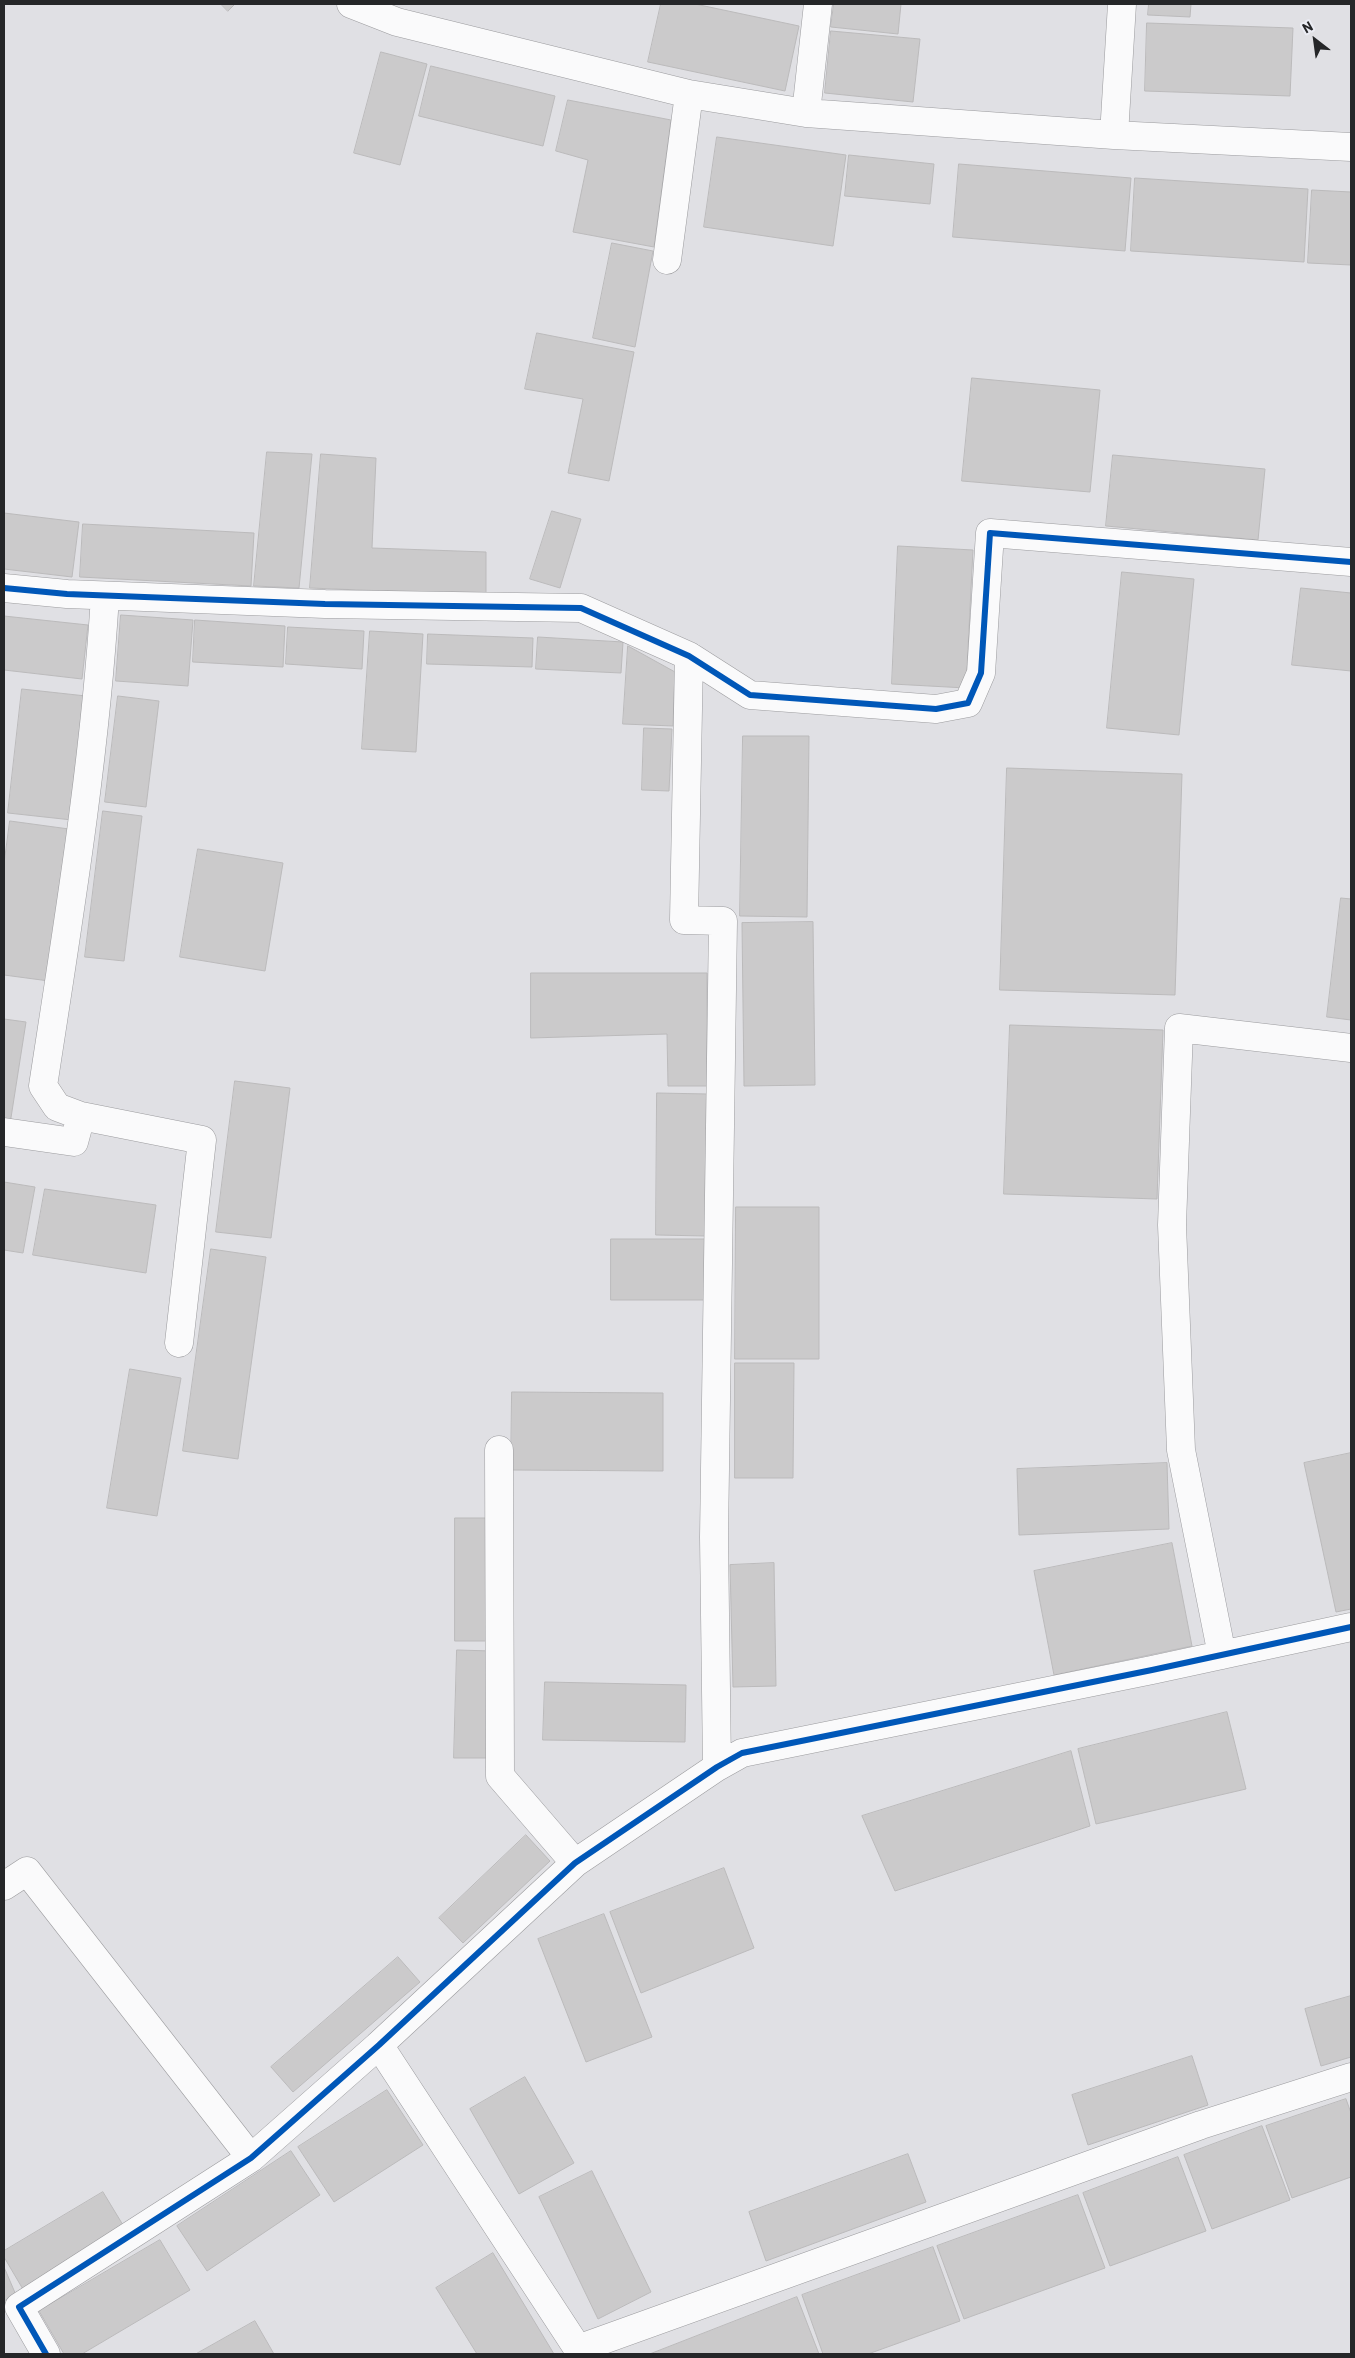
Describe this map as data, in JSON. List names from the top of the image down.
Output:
{
  "north": "top left"
}
